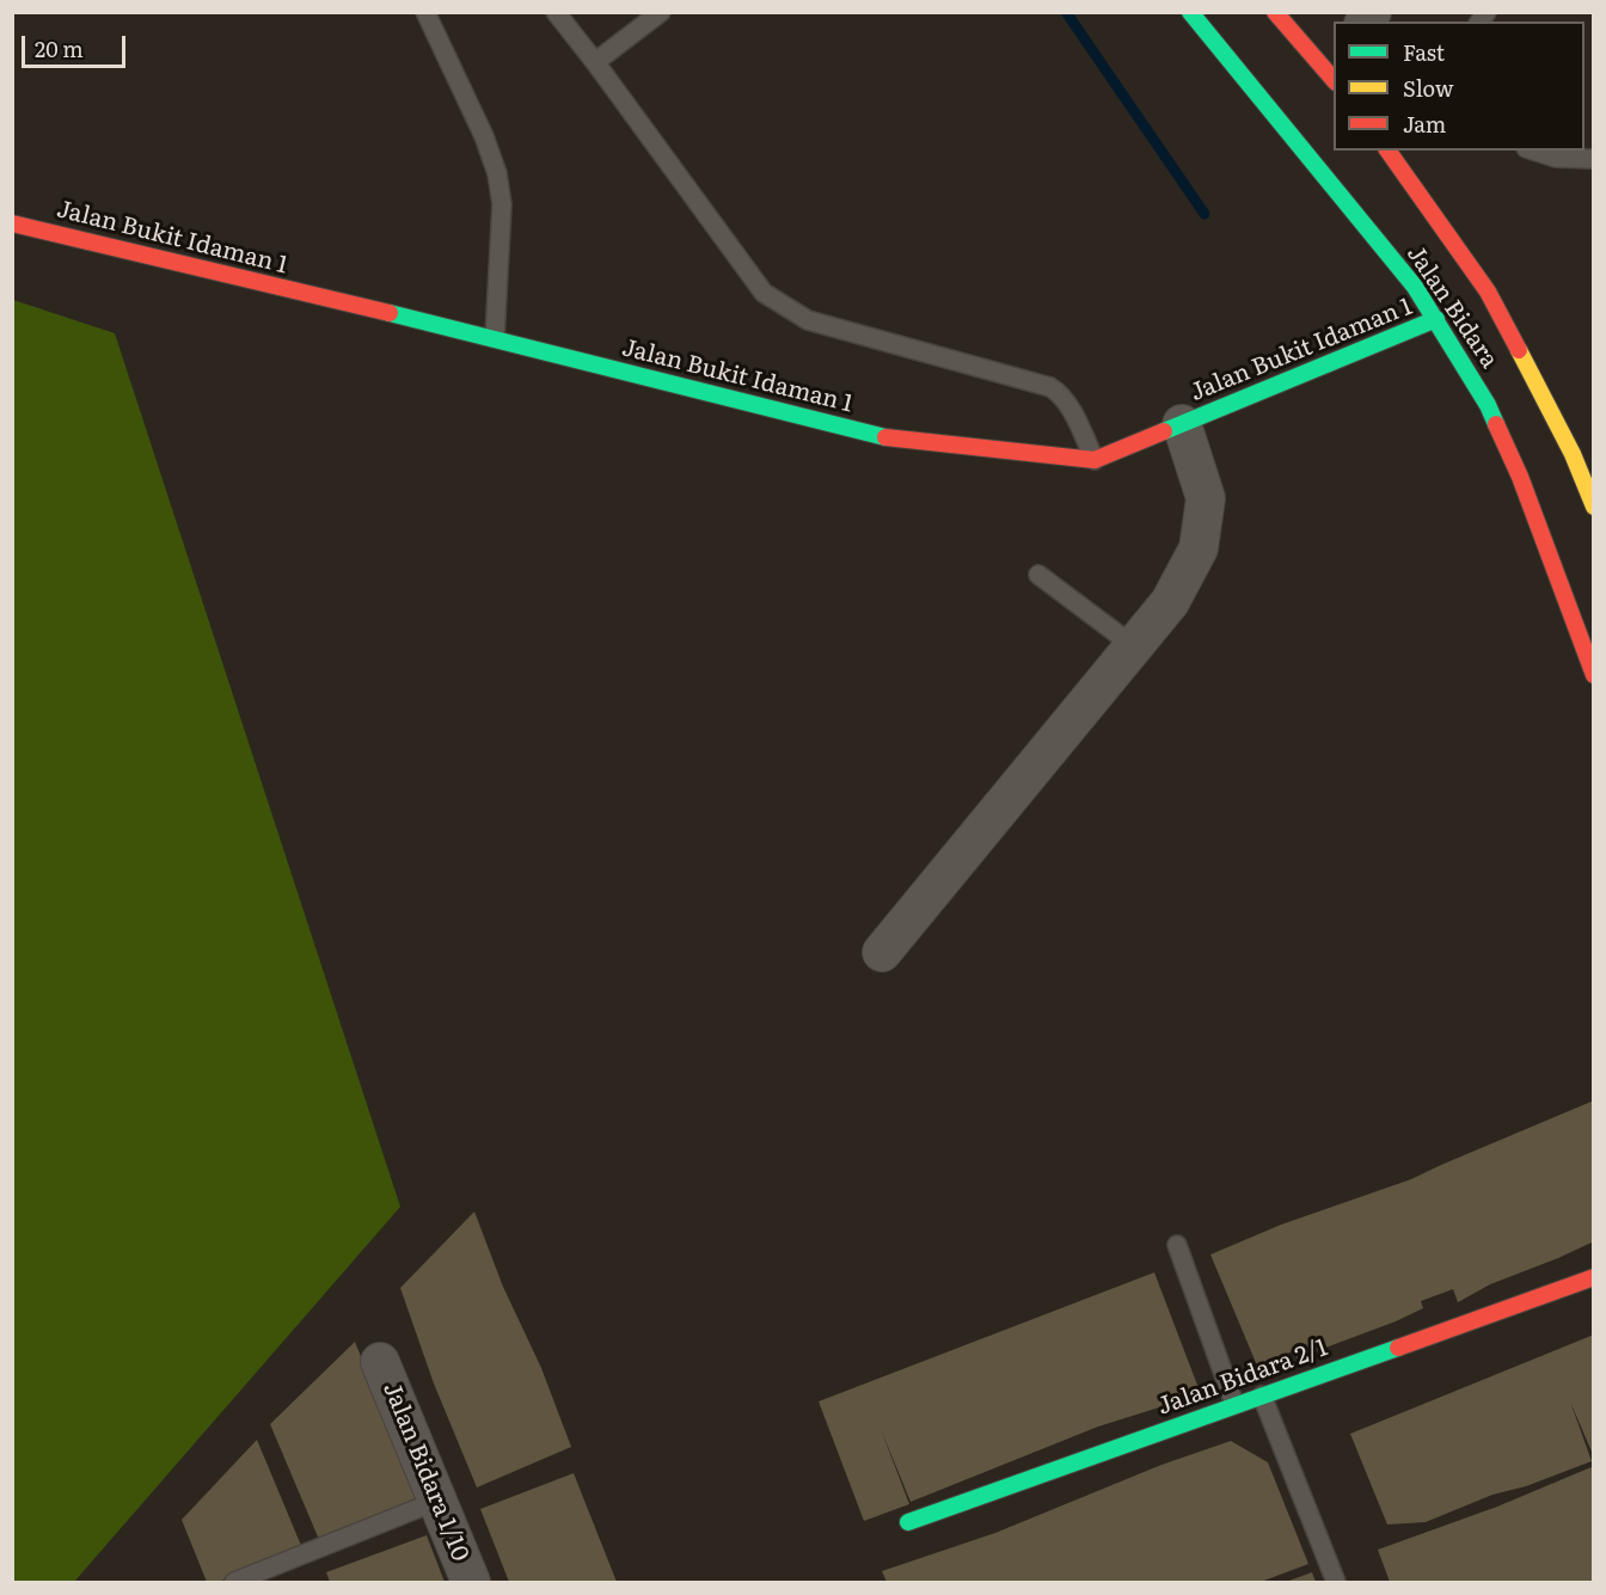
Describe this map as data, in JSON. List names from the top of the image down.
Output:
{
  "streets": {
    "street": [
      "Jalan Bukit Idaman 1",
      "Jalan Bidara",
      "Jalan Bidara 2/1",
      "Jalan Bidara 1/10"
    ]
  },
  "crossings": [
    ["Jalan Bukit Idaman 1", "Jalan Bidara"]
  ],
  "legend": ["Fast", "Slow", "Jam"],
  "scale_bar": "20 m"
}
